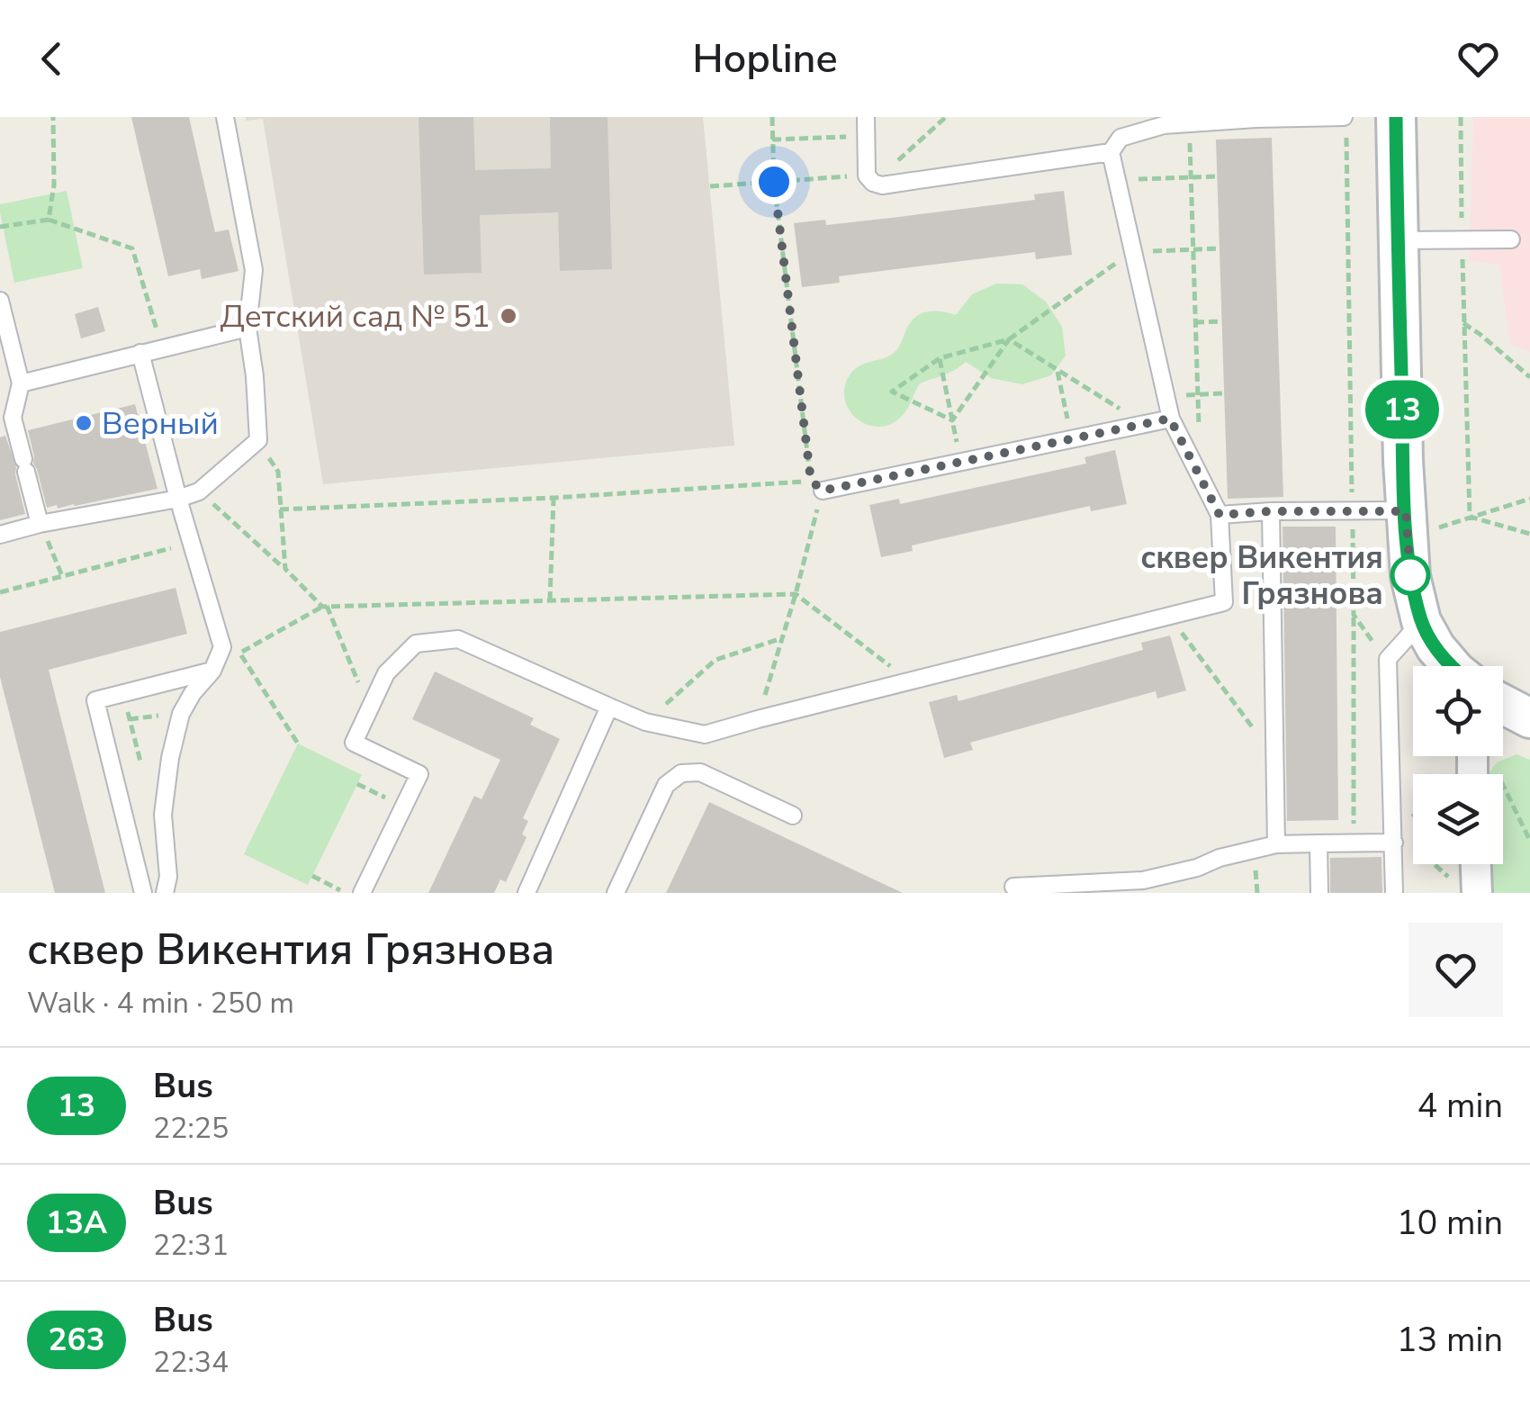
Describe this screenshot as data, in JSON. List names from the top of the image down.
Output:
{
  "places": ["Детский сад № 51", "Верный", "сквер Викентия Грязнова"],
  "lines": ["bus line 13"],
  "page": {
    "header": "Hopline",
    "on_map": "13",
    "heading": ["сквер Викентия Грязнова", "Walk · 4 min · 250 m"],
    "list": [
      {
        "mark": "13",
        "name": "Bus",
        "note": "22:25",
        "value": "4 min"
      },
      {
        "mark": "13А",
        "name": "Bus",
        "note": "22:31",
        "value": "10 min"
      },
      {
        "mark": "263",
        "name": "Bus",
        "note": "22:34",
        "value": "13 min"
      }
    ]
  }
}
